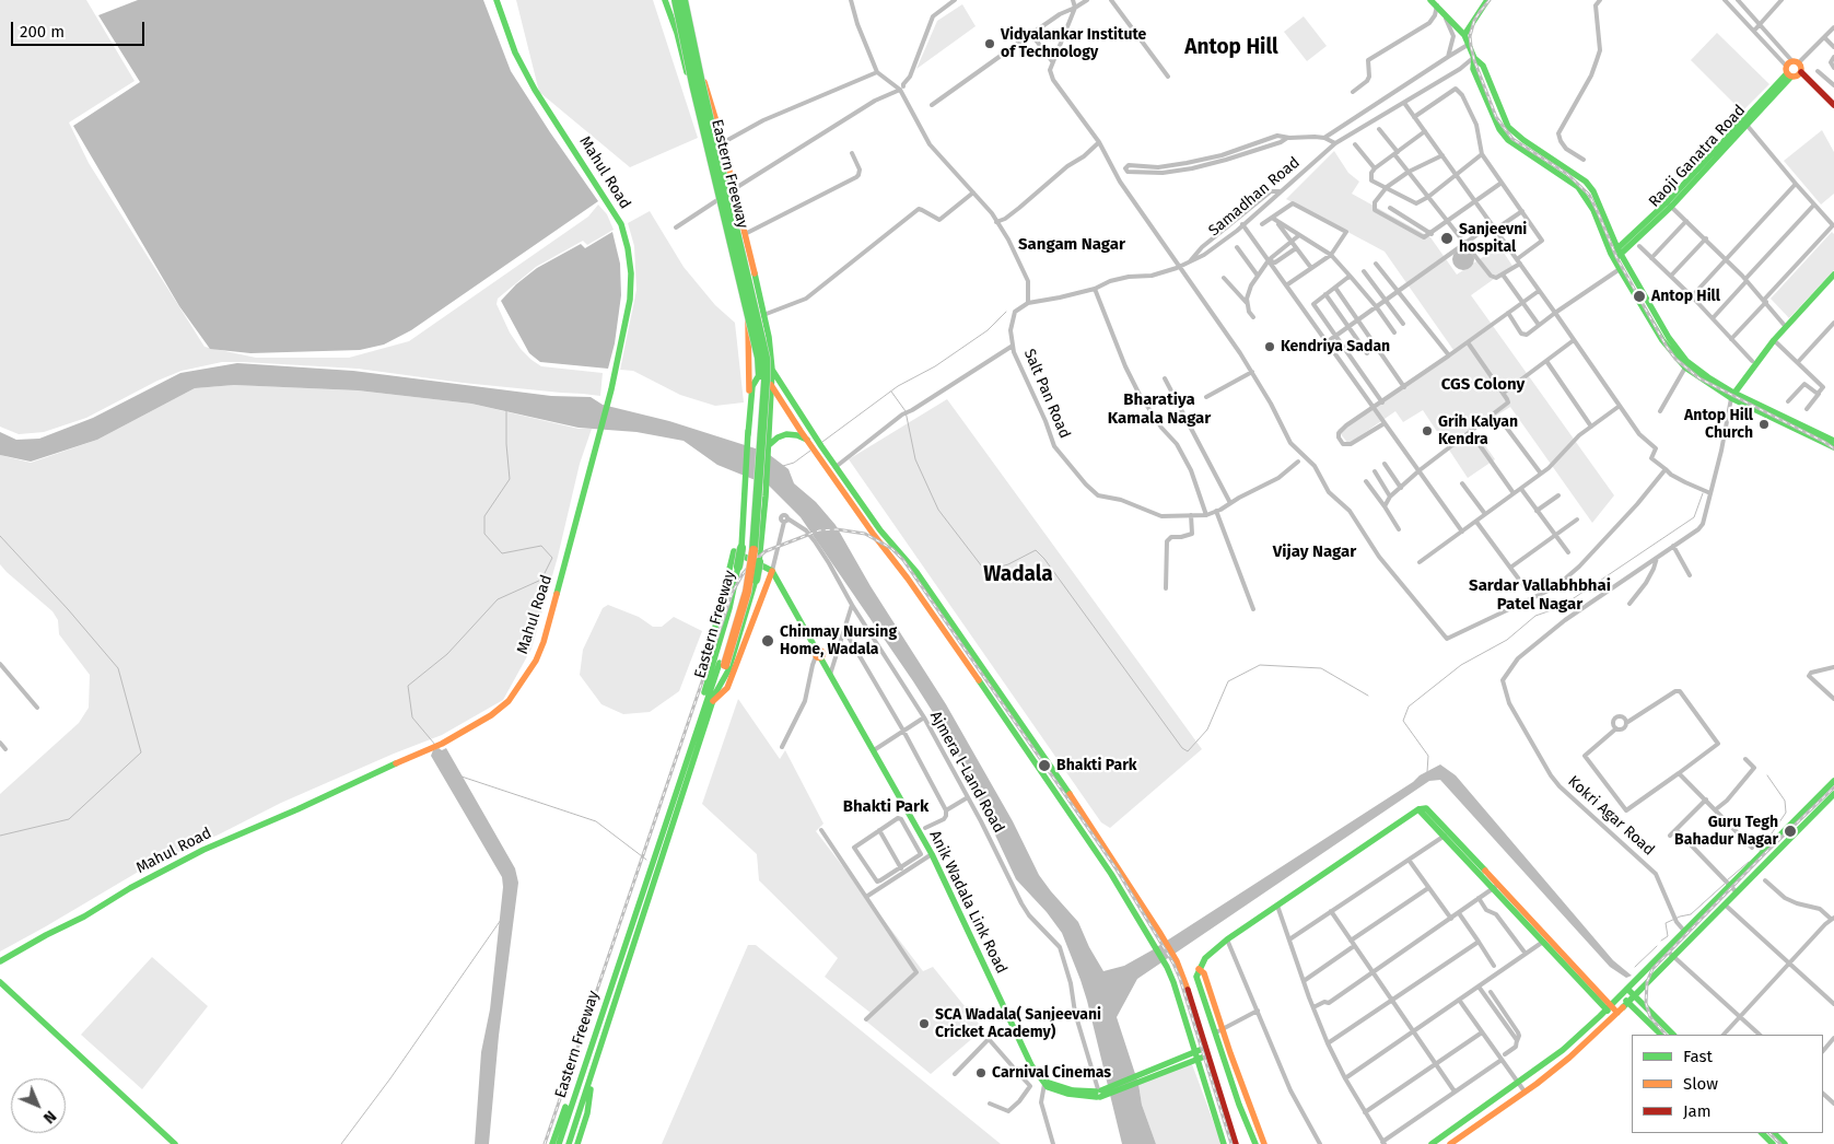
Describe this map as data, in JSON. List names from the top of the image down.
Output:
{
  "streets": {
    "main road": [
      "Raoji Ganatra Road",
      "Mahul Road",
      "Eastern Freeway",
      "Anik Wadala Link Road"
    ],
    "street": [
      "Samadhan Road",
      "Salt Pan Road",
      "Ajmera l-Land Road",
      "Kokri Agar Road"
    ]
  },
  "crossings": [
    ["Samadhan Road", "Salt Pan Road"],
    ["Ajmera l-Land Road", "Anik Wadala Link Road"]
  ],
  "districts": [
    "Antop Hill",
    "Sangam Nagar",
    "CGS Colony",
    "Bharatiya Kamala Nagar",
    "Vijay Nagar",
    "Wadala",
    "Sardar Vallabhbhai Patel Nagar",
    "Bhakti Park"
  ],
  "places": [
    "Vidyalankar Institute of Technology",
    "Sanjeevni hospital",
    "Antop Hill",
    "Kendriya Sadan",
    "Antop Hill Church",
    "Grih Kalyan Kendra",
    "Chinmay Nursing Home, Wadala",
    "Bhakti Park",
    "Guru Tegh Bahadur Nagar",
    "SCA Wadala( Sanjeevani Cricket Academy)",
    "Carnival Cinemas"
  ],
  "legend": ["Fast", "Slow", "Jam"],
  "scale_bar": "200 m",
  "north": "bottom right"
}
